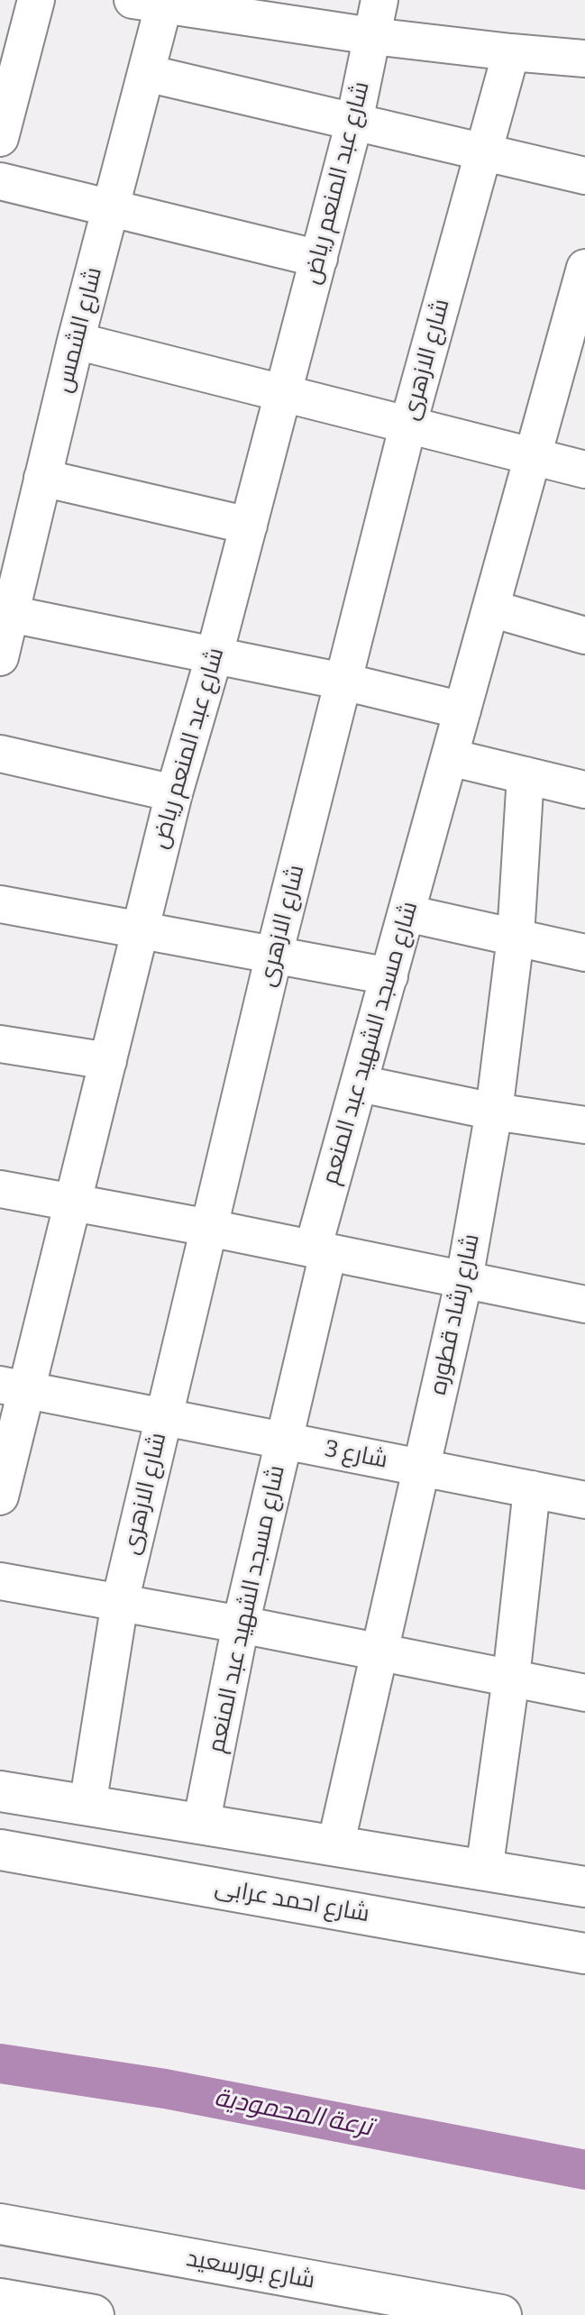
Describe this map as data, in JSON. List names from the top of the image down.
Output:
{
  "streets": {
    "main road": ["شارع احمد عرابى", "شارع بورسعيد"],
    "street": [
      "شارع عبد المنعم رياض",
      "شارع الشمس",
      "شارع الازهرى",
      "شارع مسجد الشهيد عبد المنعم",
      "شارع رشاد قطوره",
      "شارع 3"
    ]
  },
  "crossings": [
    ["شارع عبد المنعم رياض", "شارع 3"],
    ["شارع الازهرى", "شارع 3"],
    ["شارع مسجد الشهيد عبد المنعم", "شارع 3"],
    ["شارع رشاد قطوره", "شارع 3"]
  ],
  "water": ["ترعة المحمودية"]
}
